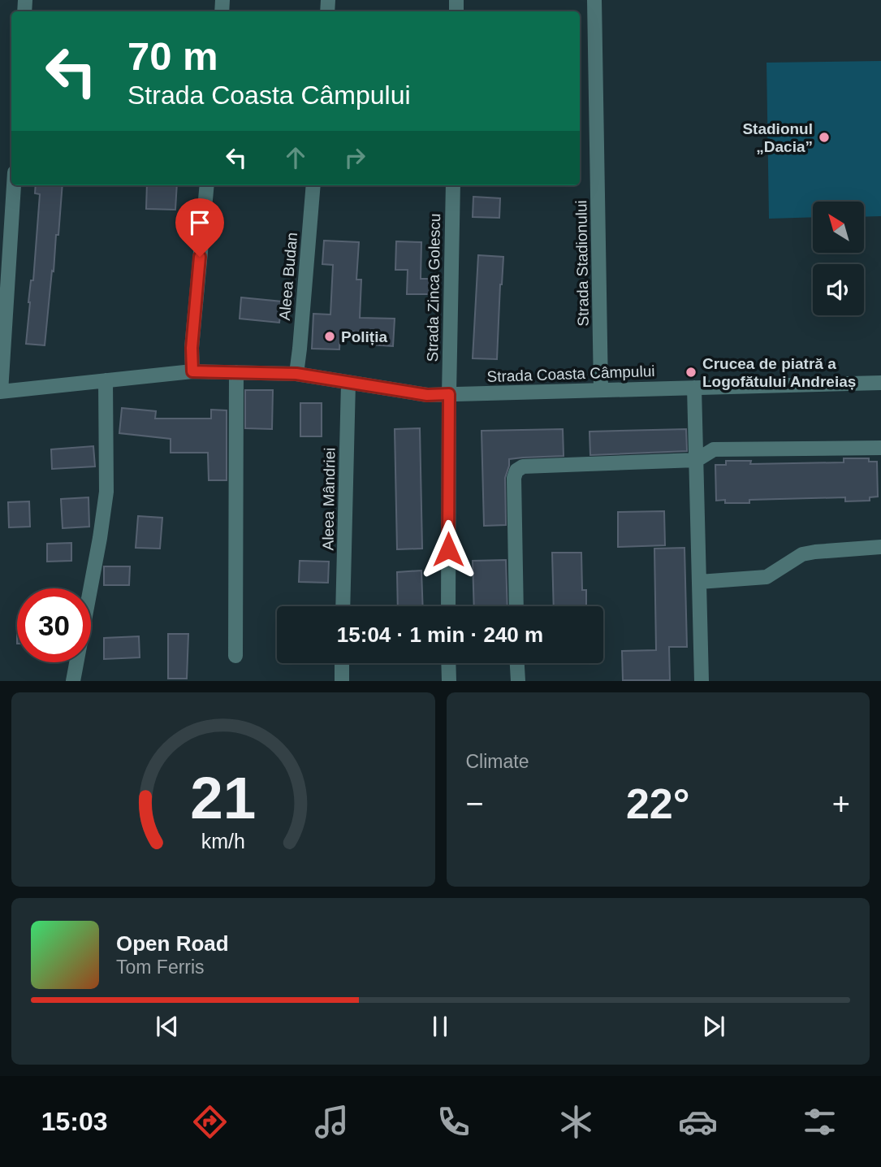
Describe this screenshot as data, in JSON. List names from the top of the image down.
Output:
{
  "streets": {
    "street": [
      "Strada Stadionului",
      "Aleea Budan",
      "Strada Zinca Golescu",
      "Strada Coasta Câmpului",
      "Aleea Mândriei"
    ]
  },
  "crossings": [
    ["Strada Stadionului", "Strada Coasta Câmpului"],
    ["Aleea Budan", "Strada Coasta Câmpului"],
    ["Strada Zinca Golescu", "Strada Coasta Câmpului"],
    ["Strada Coasta Câmpului", "Aleea Mândriei"]
  ],
  "places": ["Stadionul „Dacia”", "Poliția", "Crucea de piatră a Logofătului Andreiaș"],
  "north": "top left",
  "page": {
    "turn": ["70 m", "Strada Coasta Câmpului"],
    "limit": "30",
    "trip": "15:04 · 1 min · 240 m",
    "tile": "Climate",
    "heat": ["−", "22°", "+"],
    "song": ["Open Road", "Tom Ferris"],
    "tabs": "15:03",
    "gauge": ["21", "km/h"]
  }
}
